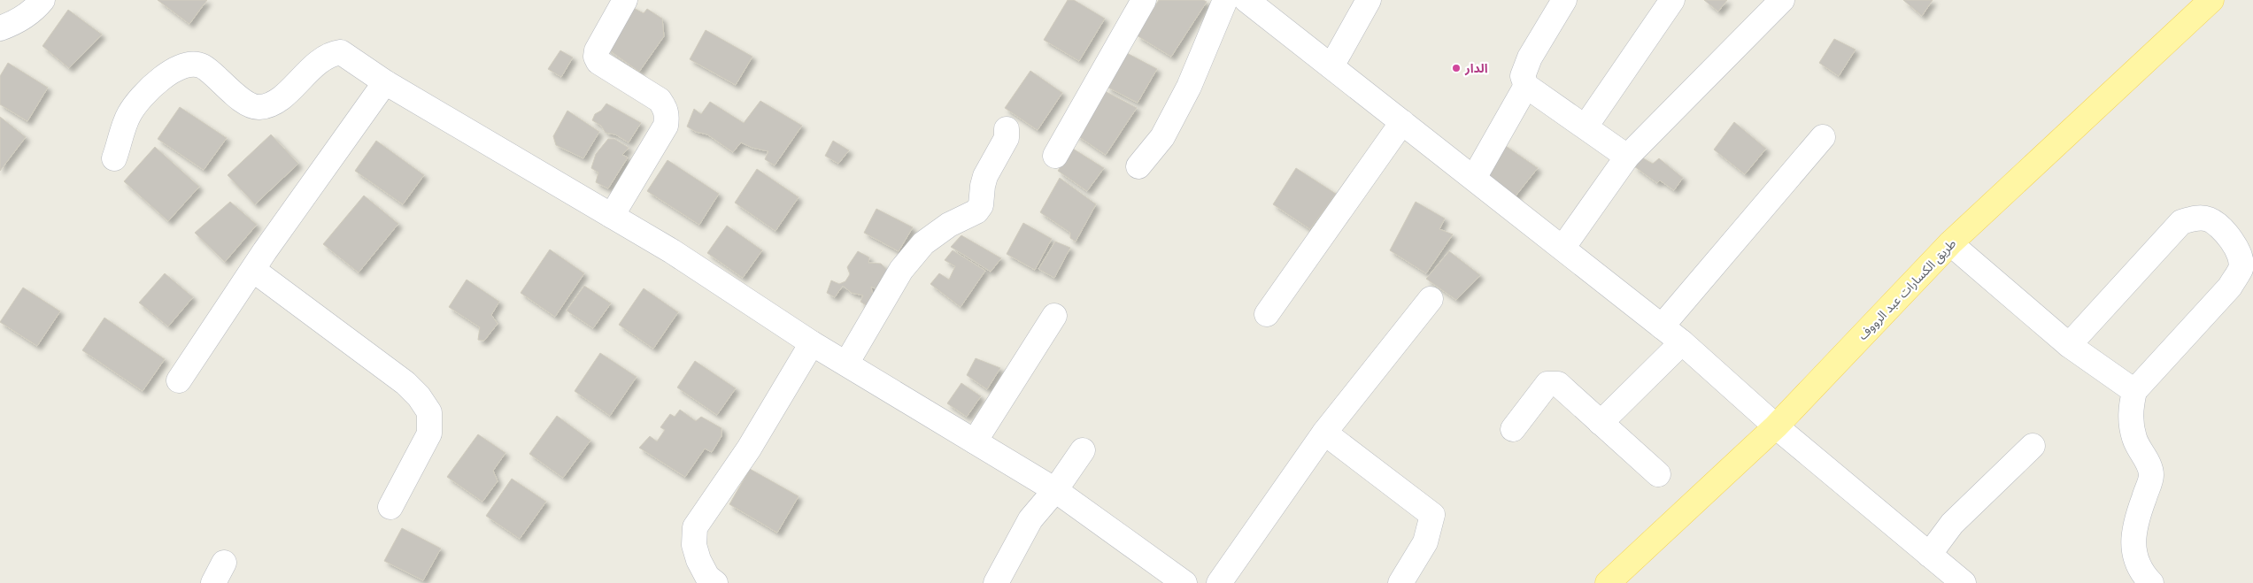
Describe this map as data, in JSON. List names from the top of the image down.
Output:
{
  "streets": {
    "main road": ["طريق الكسارات عبد الرووف"]
  },
  "places": ["الدار"]
}
